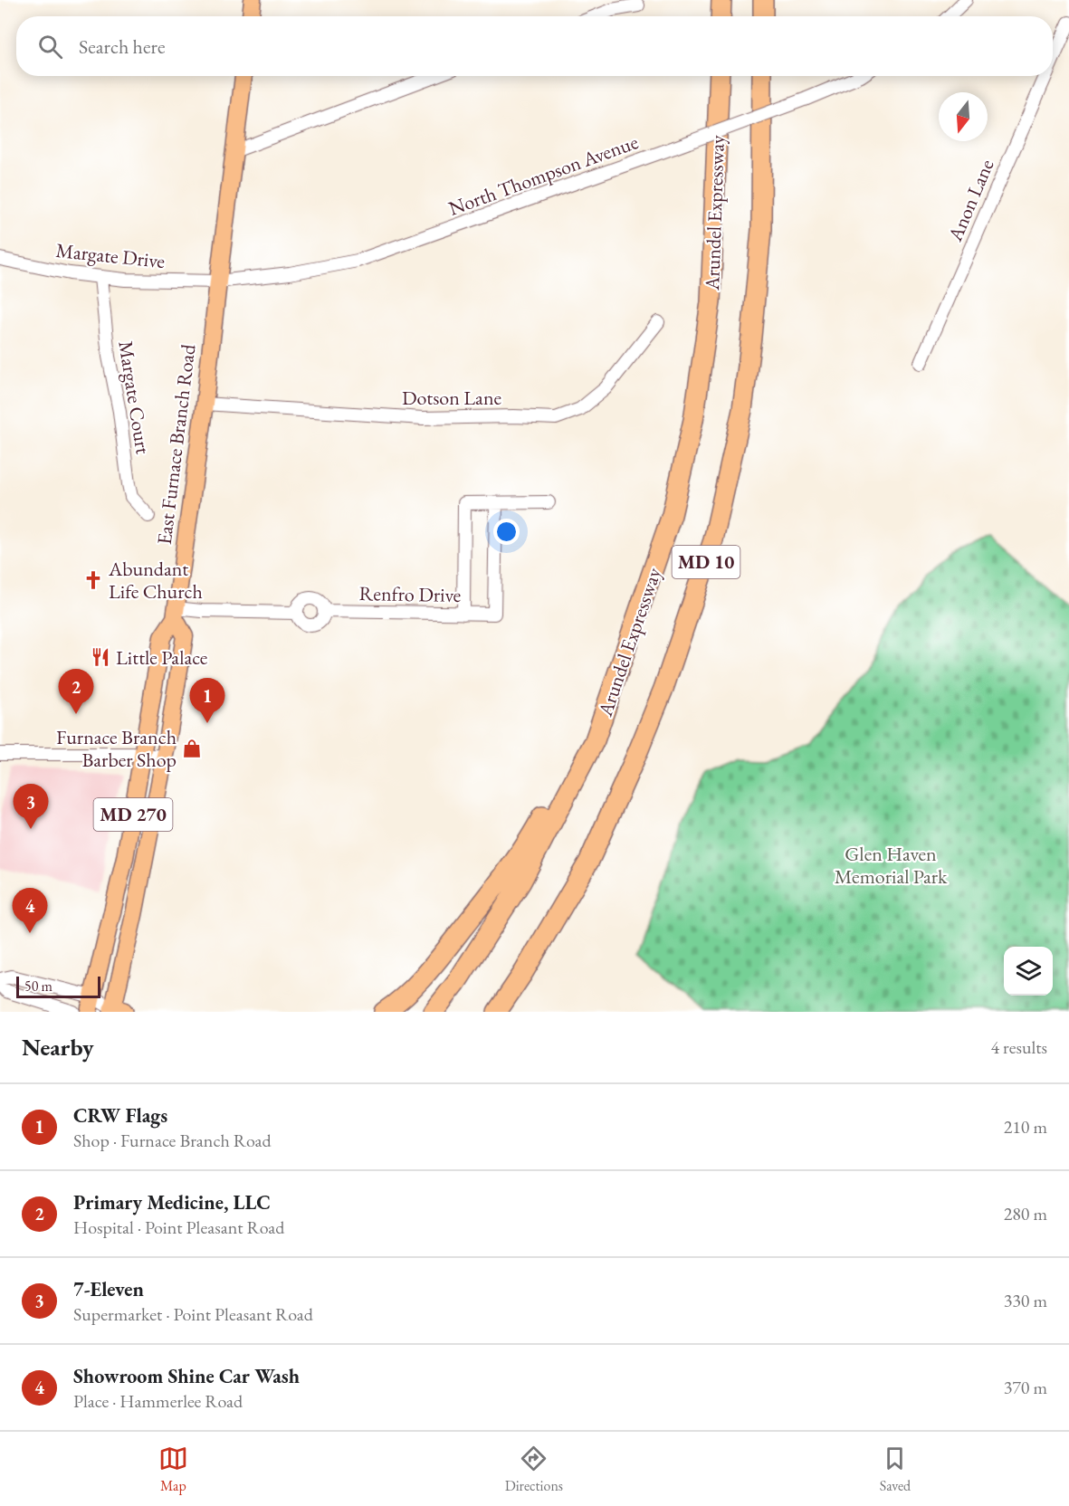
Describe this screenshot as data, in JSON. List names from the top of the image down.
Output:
{
  "streets": {
    "highway": ["Arundel Expressway", "MD 10"],
    "main road": ["East Furnace Branch Road", "MD 270"],
    "street": [
      "North Thompson Avenue",
      "Anon Lane",
      "Margate Drive",
      "Margate Court",
      "Dotson Lane",
      "Renfro Drive"
    ]
  },
  "crossings": [
    ["North Thompson Avenue", "Margate Drive"],
    ["North Thompson Avenue", "East Furnace Branch Road"],
    ["Margate Drive", "Margate Court"],
    ["Margate Drive", "East Furnace Branch Road"],
    ["Dotson Lane", "East Furnace Branch Road"],
    ["East Furnace Branch Road", "MD 270"]
  ],
  "parks": ["Glen Haven Memorial Park"],
  "places": {
    "church": ["Abundant Life Church"],
    "restaurant": ["Little Palace"],
    "shop": ["Furnace Branch Barber Shop"]
  },
  "scale_bar": "50 m",
  "north": "bottom",
  "page": {
    "search": "Search here",
    "pins": [
      "2",
      "1",
      "3",
      "4"
    ],
    "scale": "50 m",
    "heading": ["Nearby", "4 results"],
    "list": [
      {
        "mark": "1",
        "name": "CRW Flags",
        "note": "Shop · Furnace Branch Road",
        "value": "210 m"
      },
      {
        "mark": "2",
        "name": "Primary Medicine, LLC",
        "note": "Hospital · Point Pleasant Road",
        "value": "280 m"
      },
      {
        "mark": "3",
        "name": "7-Eleven",
        "note": "Supermarket · Point Pleasant Road",
        "value": "330 m"
      },
      {
        "mark": "4",
        "name": "Showroom Shine Car Wash",
        "note": "Place · Hammerlee Road",
        "value": "370 m"
      }
    ],
    "nav": ["Map", "Directions", "Saved"]
  }
}
